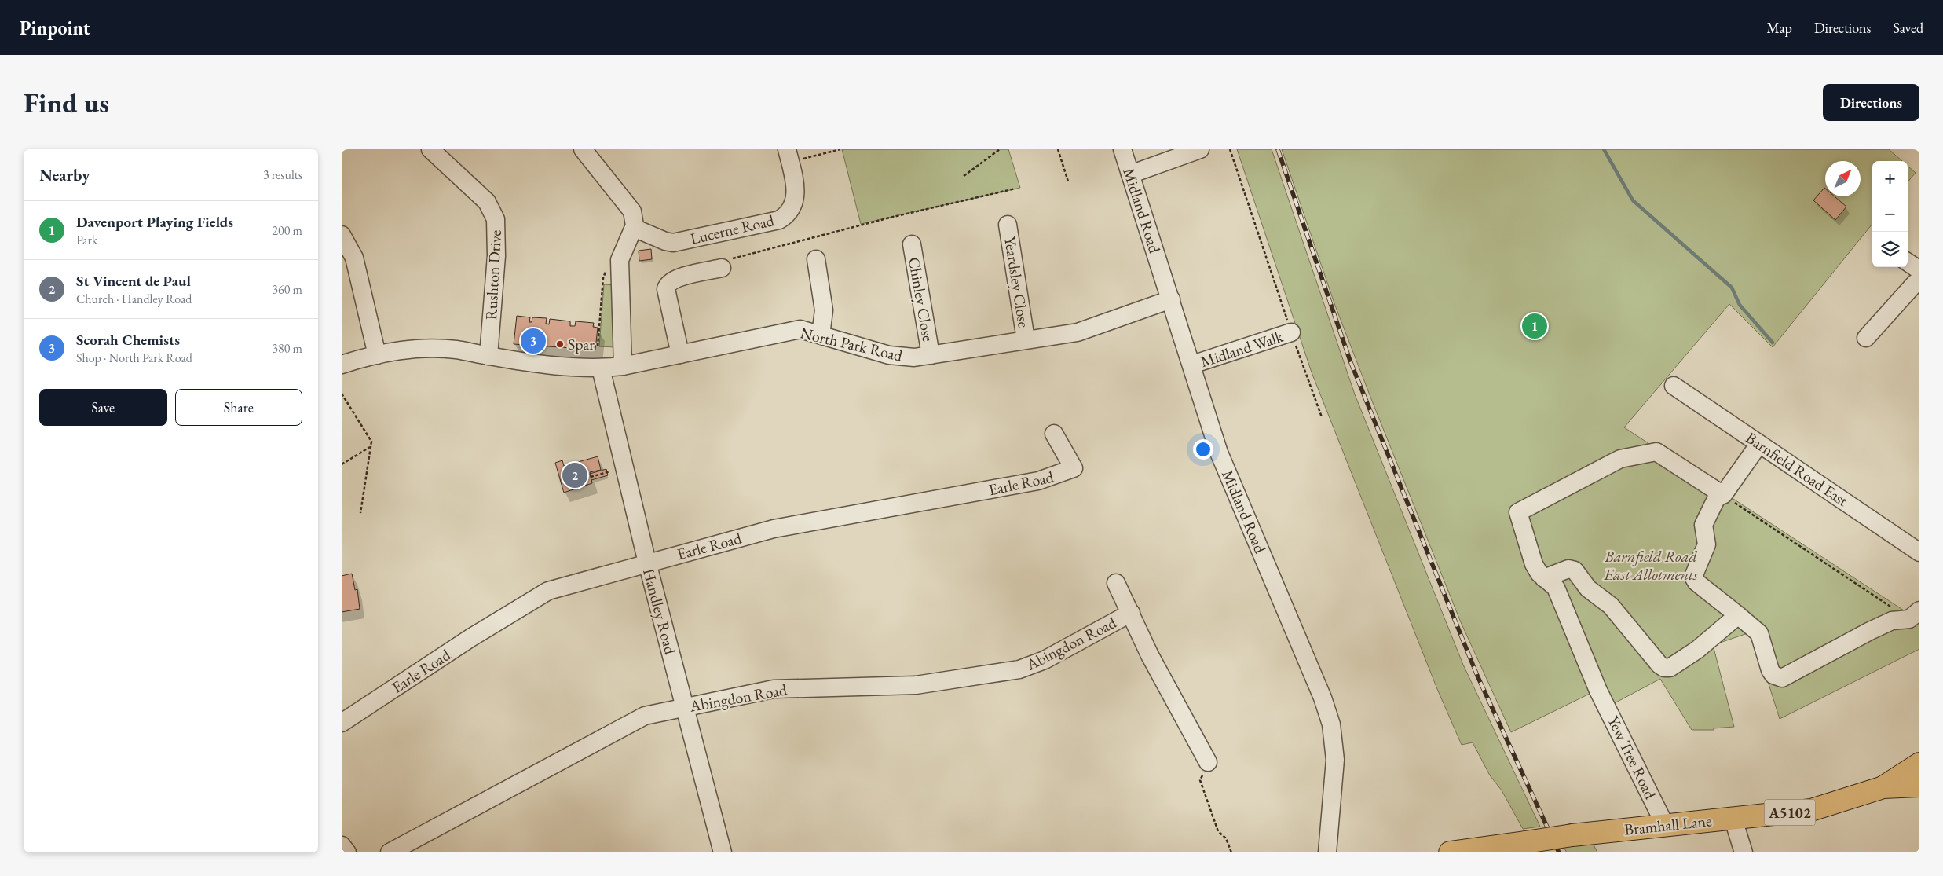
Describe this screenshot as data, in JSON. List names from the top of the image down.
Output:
{
  "streets": {
    "main road": ["A5102", "Bramhall Lane"],
    "street": [
      "Midland Road",
      "Lucerne Road",
      "Rushton Drive",
      "Yeardsley Close",
      "Chinley Close",
      "North Park Road",
      "Midland Walk",
      "Barnfield Road East",
      "Earle Road",
      "Handley Road",
      "Abingdon Road",
      "Yew Tree Road"
    ]
  },
  "crossings": [
    ["Midland Road", "North Park Road"],
    ["Midland Road", "Midland Walk"],
    ["Rushton Drive", "North Park Road"],
    ["Yeardsley Close", "North Park Road"],
    ["Chinley Close", "North Park Road"],
    ["North Park Road", "Handley Road"],
    ["Earle Road", "Handley Road"],
    ["Handley Road", "Abingdon Road"],
    ["Yew Tree Road", "Bramhall Lane"]
  ],
  "parks": ["Barnfield Road East Allotments"],
  "places": ["Spar"],
  "north": "top right",
  "page": {
    "header": "Pinpoint",
    "nav": ["Map", "Directions", "Saved"],
    "buttons": [
      "Directions",
      ["Save", "Share"]
    ],
    "title": "Find us",
    "heading": ["Nearby", "3 results"],
    "map_buttons": ["+", "−"],
    "list": [
      {
        "mark": "1",
        "name": "Davenport Playing Fields",
        "note": "Park",
        "value": "200 m"
      },
      {
        "mark": "2",
        "name": "St Vincent de Paul",
        "note": "Church · Handley Road",
        "value": "360 m"
      },
      {
        "mark": "3",
        "name": "Scorah Chemists",
        "note": "Shop · North Park Road",
        "value": "380 m"
      }
    ],
    "pins": ["1", "3", "2"]
  }
}
